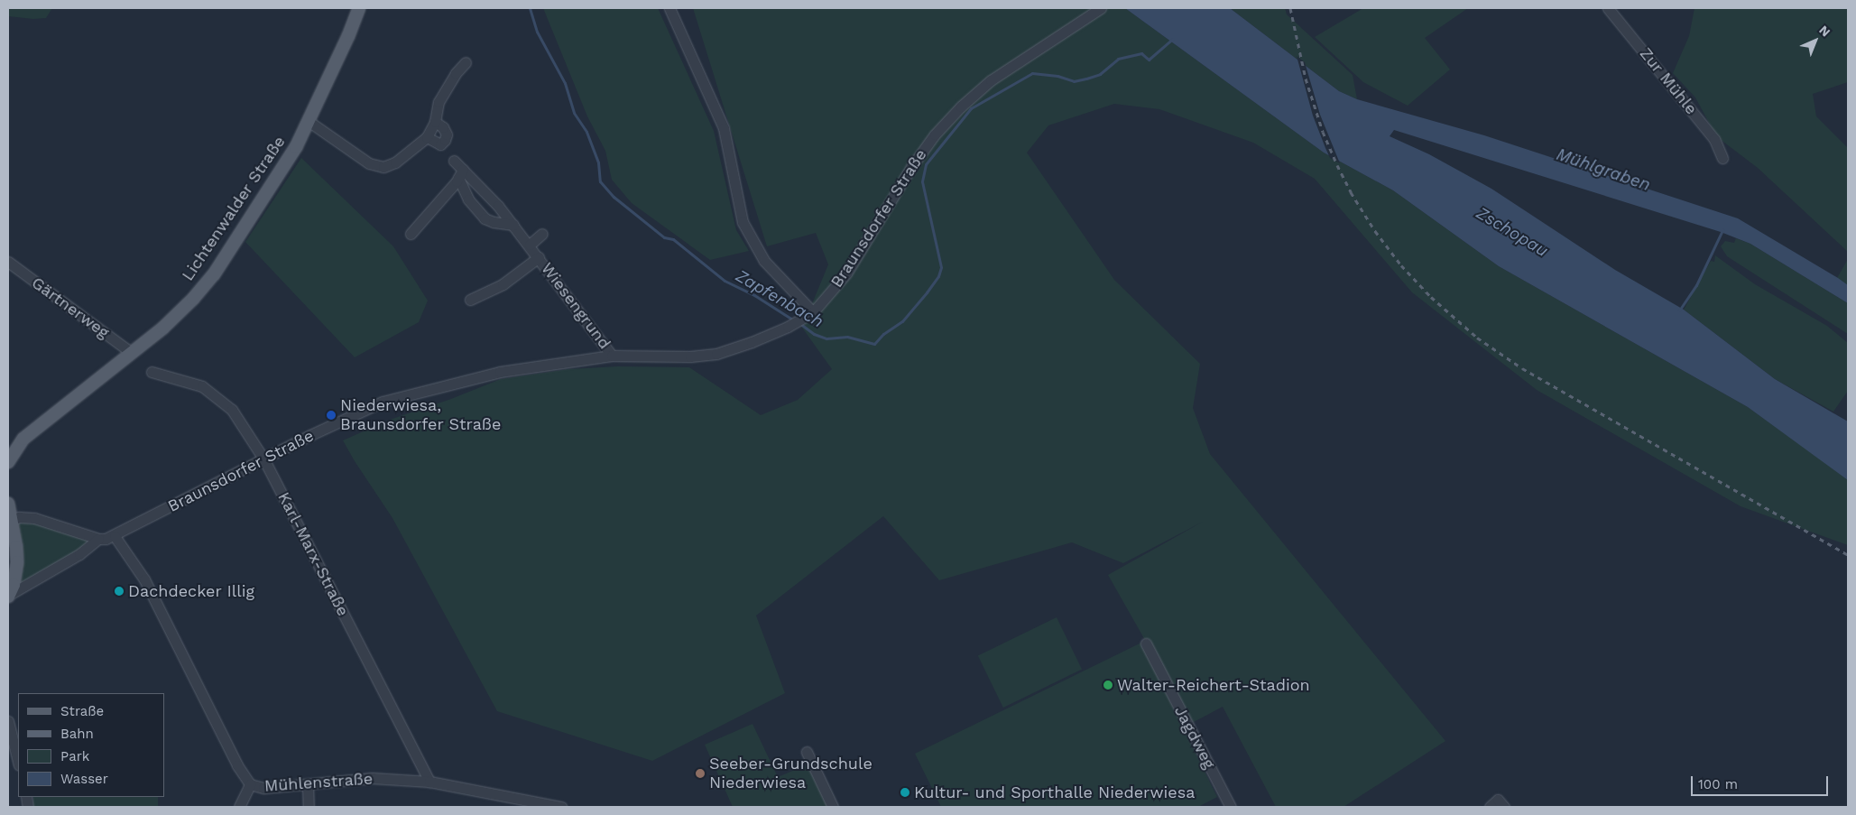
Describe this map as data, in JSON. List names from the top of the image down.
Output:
{
  "streets": {
    "main road": ["Lichtenwalder Straße"],
    "street": [
      "Zur Mühle",
      "Braunsdorfer Straße",
      "Wiesengrund",
      "Gärtnerweg",
      "Karl-Marx-Straße",
      "Jagdweg",
      "Mühlenstraße"
    ]
  },
  "crossings": [
    ["Lichtenwalder Straße", "Gärtnerweg"],
    ["Braunsdorfer Straße", "Wiesengrund"],
    ["Braunsdorfer Straße", "Karl-Marx-Straße"],
    ["Braunsdorfer Straße", "Mühlenstraße"],
    ["Karl-Marx-Straße", "Mühlenstraße"]
  ],
  "water": ["Mühlgraben", "Zschopau", "Zapfenbach"],
  "places": [
    "Niederwiesa, Braunsdorfer Straße",
    "Dachdecker Illig",
    "Walter-Reichert-Stadion",
    "Seeber-Grundschule Niederwiesa",
    "Kultur- und Sporthalle Niederwiesa"
  ],
  "legend": [
    "Straße",
    "Bahn",
    "Park",
    "Wasser"
  ],
  "scale_bar": "100 m",
  "north": "top right"
}
